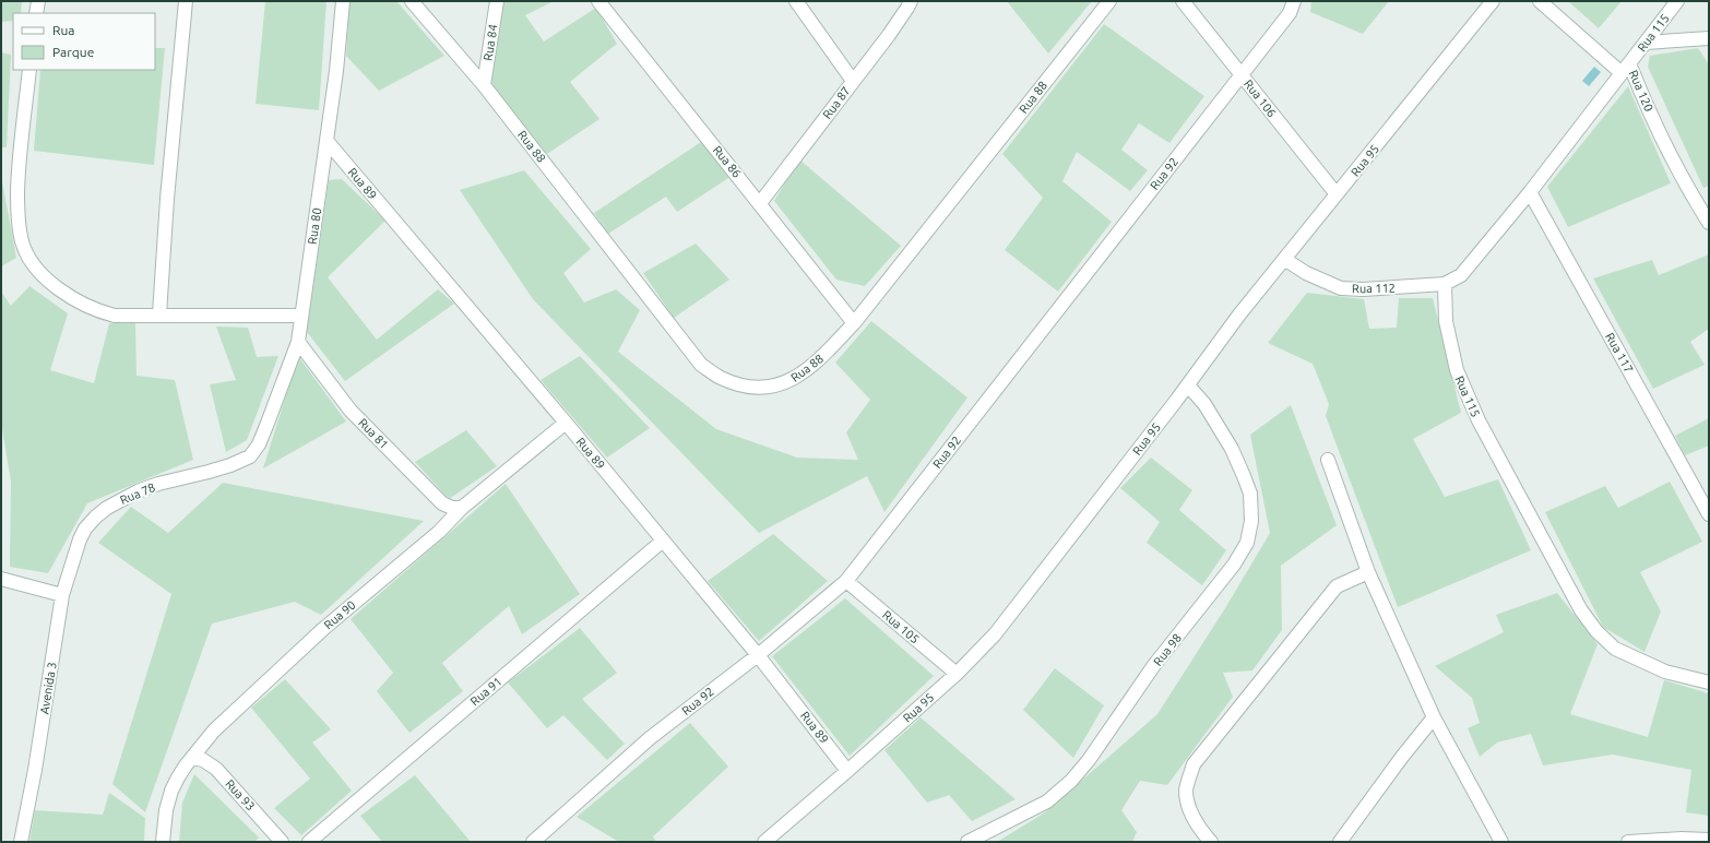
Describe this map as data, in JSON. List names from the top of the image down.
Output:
{
  "streets": {
    "street": [
      "Rua 115",
      "Rua 84",
      "Rua 120",
      "Rua 88",
      "Rua 106",
      "Rua 87",
      "Rua 95",
      "Rua 86",
      "Rua 92",
      "Rua 89",
      "Rua 80",
      "Rua 112",
      "Rua 117",
      "Rua 81",
      "Rua 78",
      "Rua 90",
      "Rua 105",
      "Rua 98",
      "Avenida 3",
      "Rua 91",
      "Rua 93"
    ]
  },
  "crossings": [
    ["Rua 115", "Rua 120"],
    ["Rua 115", "Rua 112"],
    ["Rua 115", "Rua 117"],
    ["Rua 84", "Rua 88"],
    ["Rua 88", "Rua 86"],
    ["Rua 106", "Rua 95"],
    ["Rua 106", "Rua 92"],
    ["Rua 87", "Rua 86"],
    ["Rua 95", "Rua 89"],
    ["Rua 95", "Rua 112"],
    ["Rua 95", "Rua 105"],
    ["Rua 95", "Rua 98"],
    ["Rua 92", "Rua 89"],
    ["Rua 92", "Rua 105"],
    ["Rua 89", "Rua 80"],
    ["Rua 89", "Rua 90"],
    ["Rua 89", "Rua 91"],
    ["Rua 80", "Rua 81"],
    ["Rua 80", "Rua 78"],
    ["Rua 81", "Rua 90"],
    ["Rua 78", "Avenida 3"],
    ["Rua 90", "Rua 93"]
  ],
  "legend": ["Rua", "Parque"]
}
